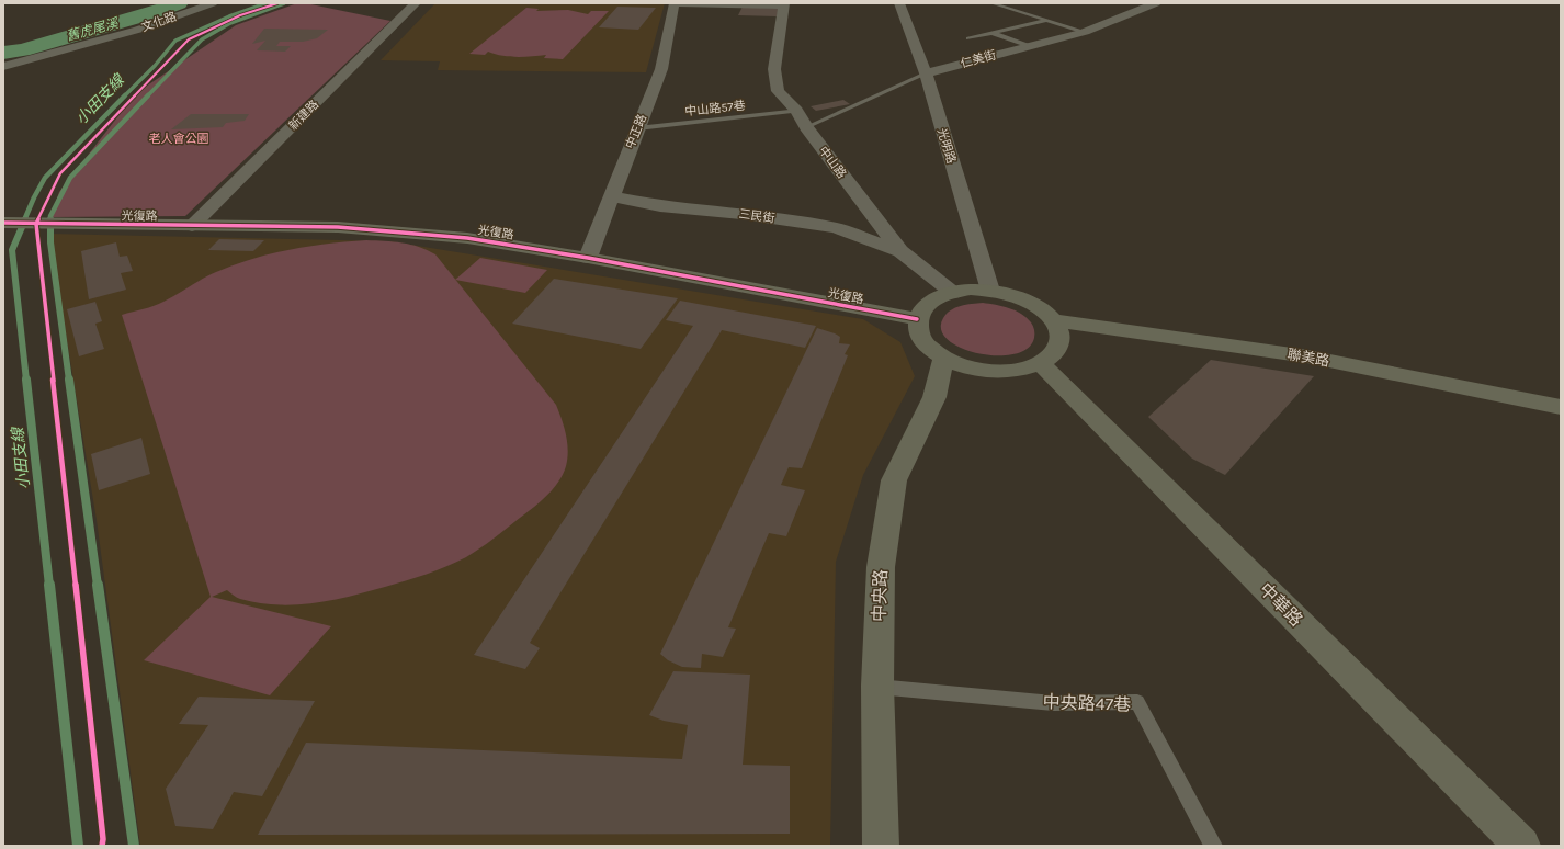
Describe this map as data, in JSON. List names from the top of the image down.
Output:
{
  "streets": {
    "street": [
      "文化路",
      "仁美街",
      "新建路",
      "中正路",
      "光明路",
      "中山路",
      "光復路",
      "三民街",
      "聯美路",
      "中央路",
      "中華路"
    ],
    "lane": ["中山路57巷", "中央路47巷"]
  },
  "crossings": [
    ["仁美街", "光明路"],
    ["仁美街", "中山路"],
    ["中山路57巷", "中正路"],
    ["中山路57巷", "中山路"],
    ["新建路", "光復路"],
    ["中正路", "光復路"],
    ["中正路", "三民街"],
    ["光明路", "中山路"],
    ["光明路", "光復路"],
    ["光明路", "聯美路"],
    ["光明路", "中央路"],
    ["光明路", "中華路"],
    ["中山路", "光復路"],
    ["中山路", "三民街"],
    ["中山路", "聯美路"],
    ["中山路", "中央路"],
    ["中山路", "中華路"],
    ["光復路", "聯美路"],
    ["光復路", "中央路"],
    ["光復路", "中華路"],
    ["聯美路", "中央路"],
    ["聯美路", "中華路"],
    ["中央路", "中華路"],
    ["中央路", "中央路47巷"]
  ],
  "water": ["舊虎尾溪", "小田支線"],
  "parks": ["老人會公園"]
}
